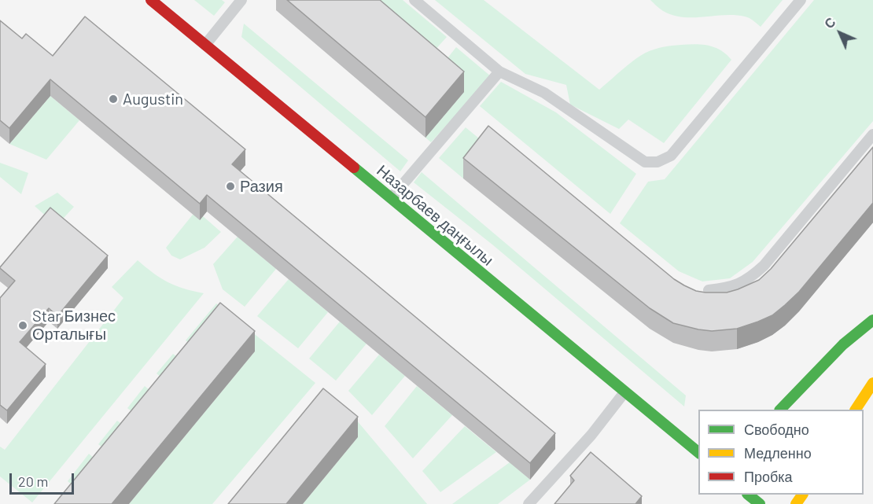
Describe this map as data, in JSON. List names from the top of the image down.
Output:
{
  "streets": {
    "main road": ["Назарбаев даңғылы"]
  },
  "places": ["Augustin", "Разия", "Star Бизнес Орталығы"],
  "legend": ["Свободно", "Медленно", "Пробка"],
  "scale_bar": "20 m",
  "north": "top left"
}
